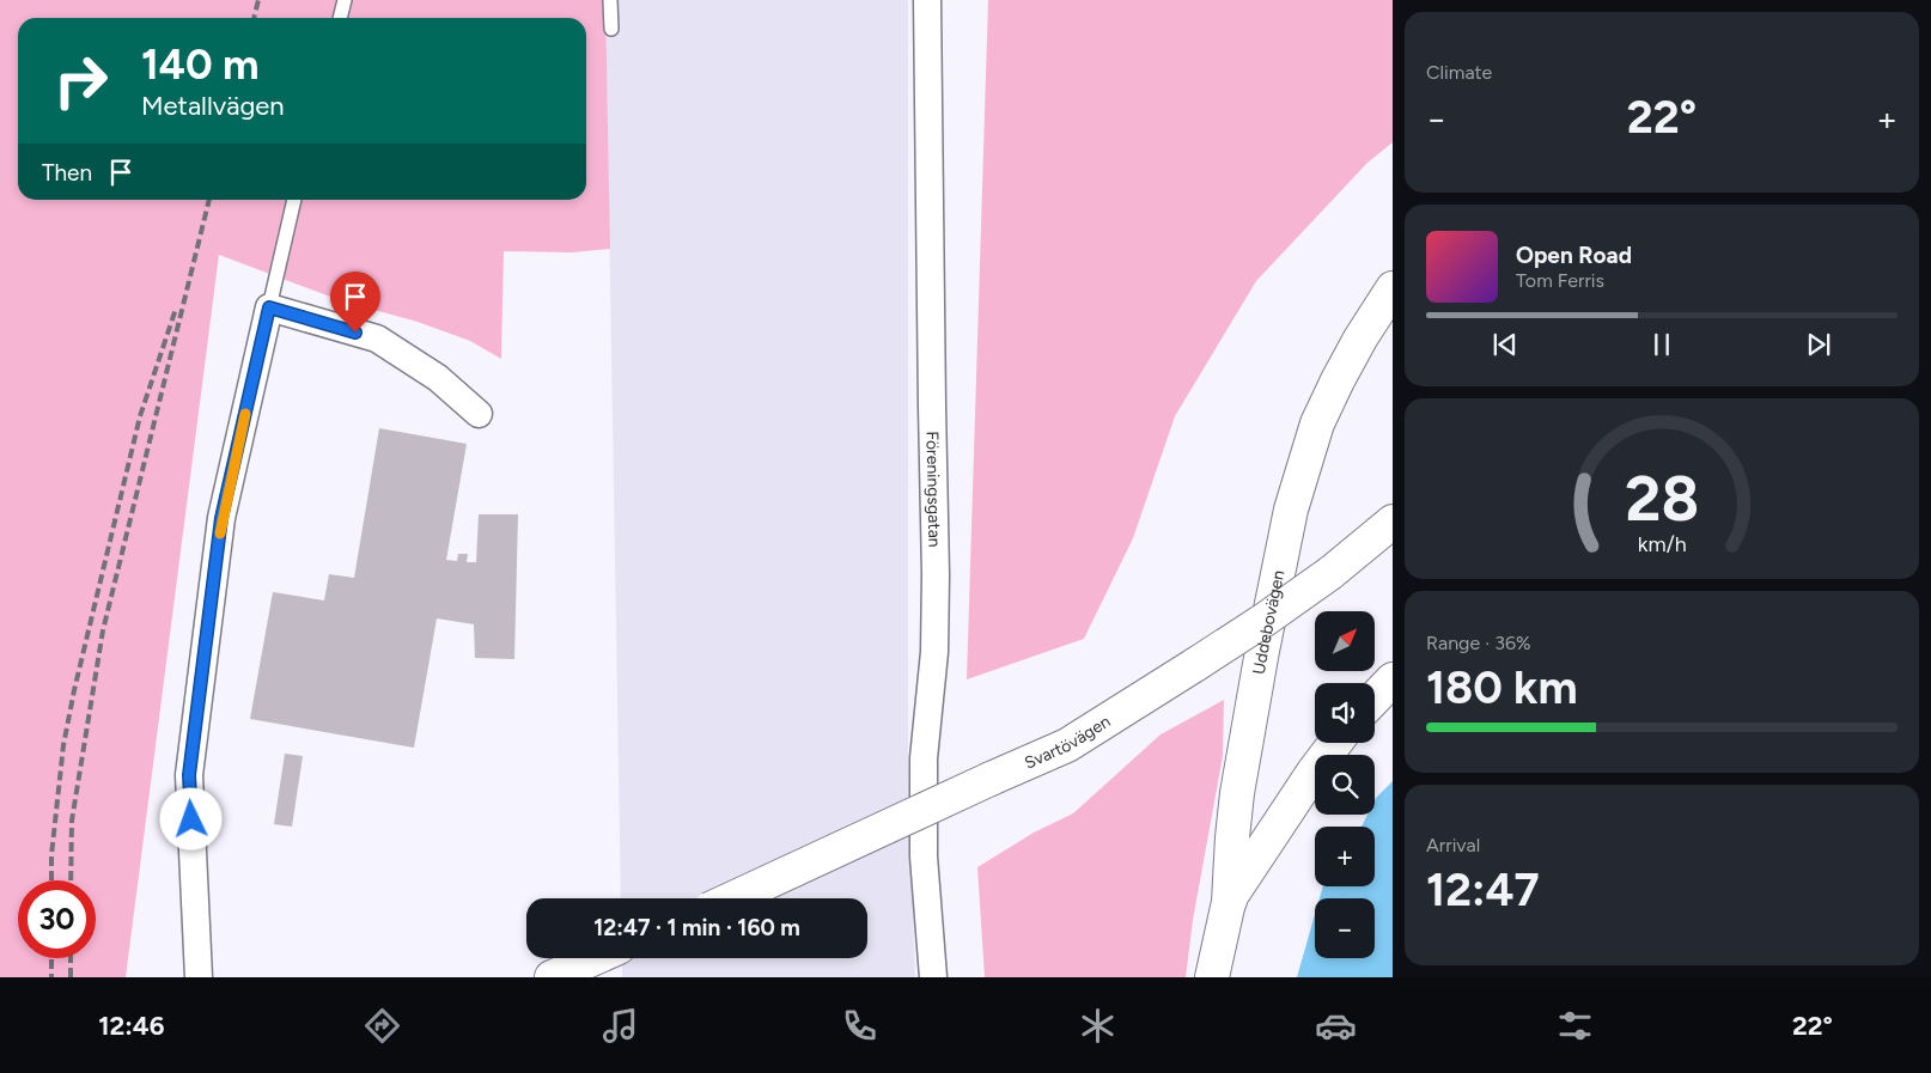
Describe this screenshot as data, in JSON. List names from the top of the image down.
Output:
{
  "streets": {
    "main road": ["Uddebovägen", "Svartövägen"],
    "street": ["Föreningsgatan"]
  },
  "north": "top right",
  "page": {
    "tile": [
      "Climate",
      ["Range · 36%", "180 km"],
      ["Arrival", "12:47"]
    ],
    "turn": ["140 m", "Metallvägen"],
    "heat": ["−", "22°", "+"],
    "then": "Then",
    "song": ["Open Road", "Tom Ferris"],
    "map_buttons": ["+", "−"],
    "limit": "30",
    "trip": "12:47 · 1 min · 160 m",
    "tabs": ["12:46", "22°"],
    "gauge": ["28", "km/h"]
  }
}
